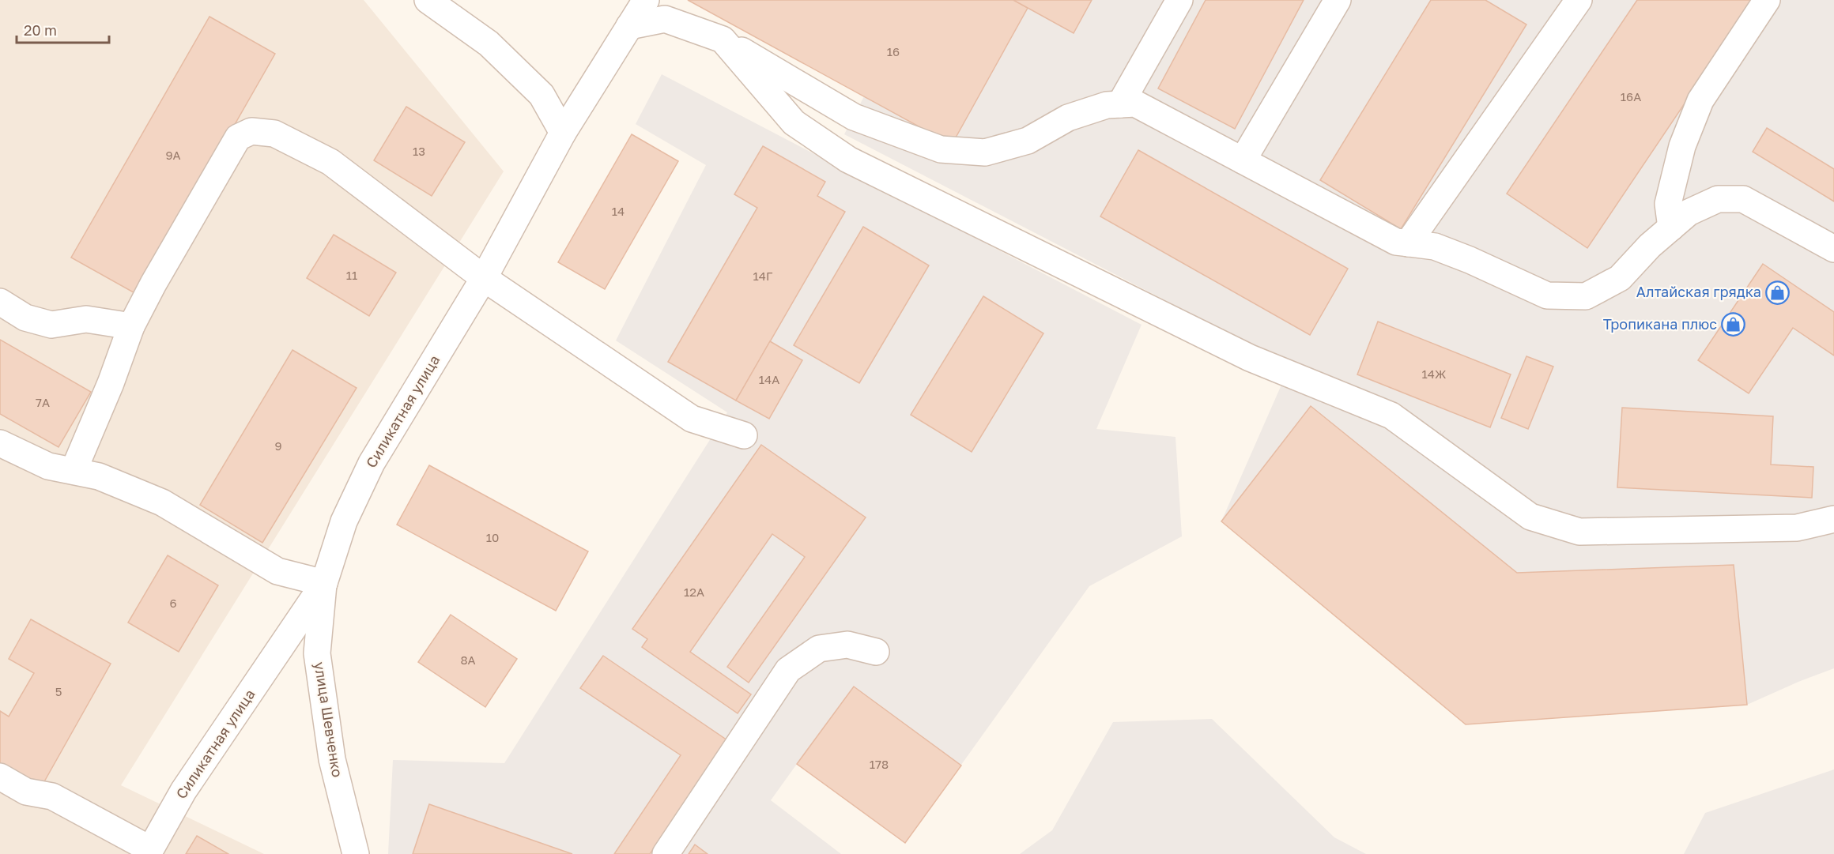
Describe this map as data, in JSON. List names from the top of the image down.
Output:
{
  "streets": {
    "street": ["Силикатная улица", "улица Шевченко"]
  },
  "crossings": [
    ["Силикатная улица", "улица Шевченко"]
  ],
  "places": {
    "shop": ["Алтайская грядка", "Тропикана плюс"]
  },
  "house_numbers": [
    "16",
    "16А",
    "13",
    "9А",
    "14",
    "11",
    "14Г",
    "14Ж",
    "14А",
    "7А",
    "9",
    "10",
    "12А",
    "6",
    "8А",
    "5",
    "178"
  ],
  "scale_bar": "20 m"
}
